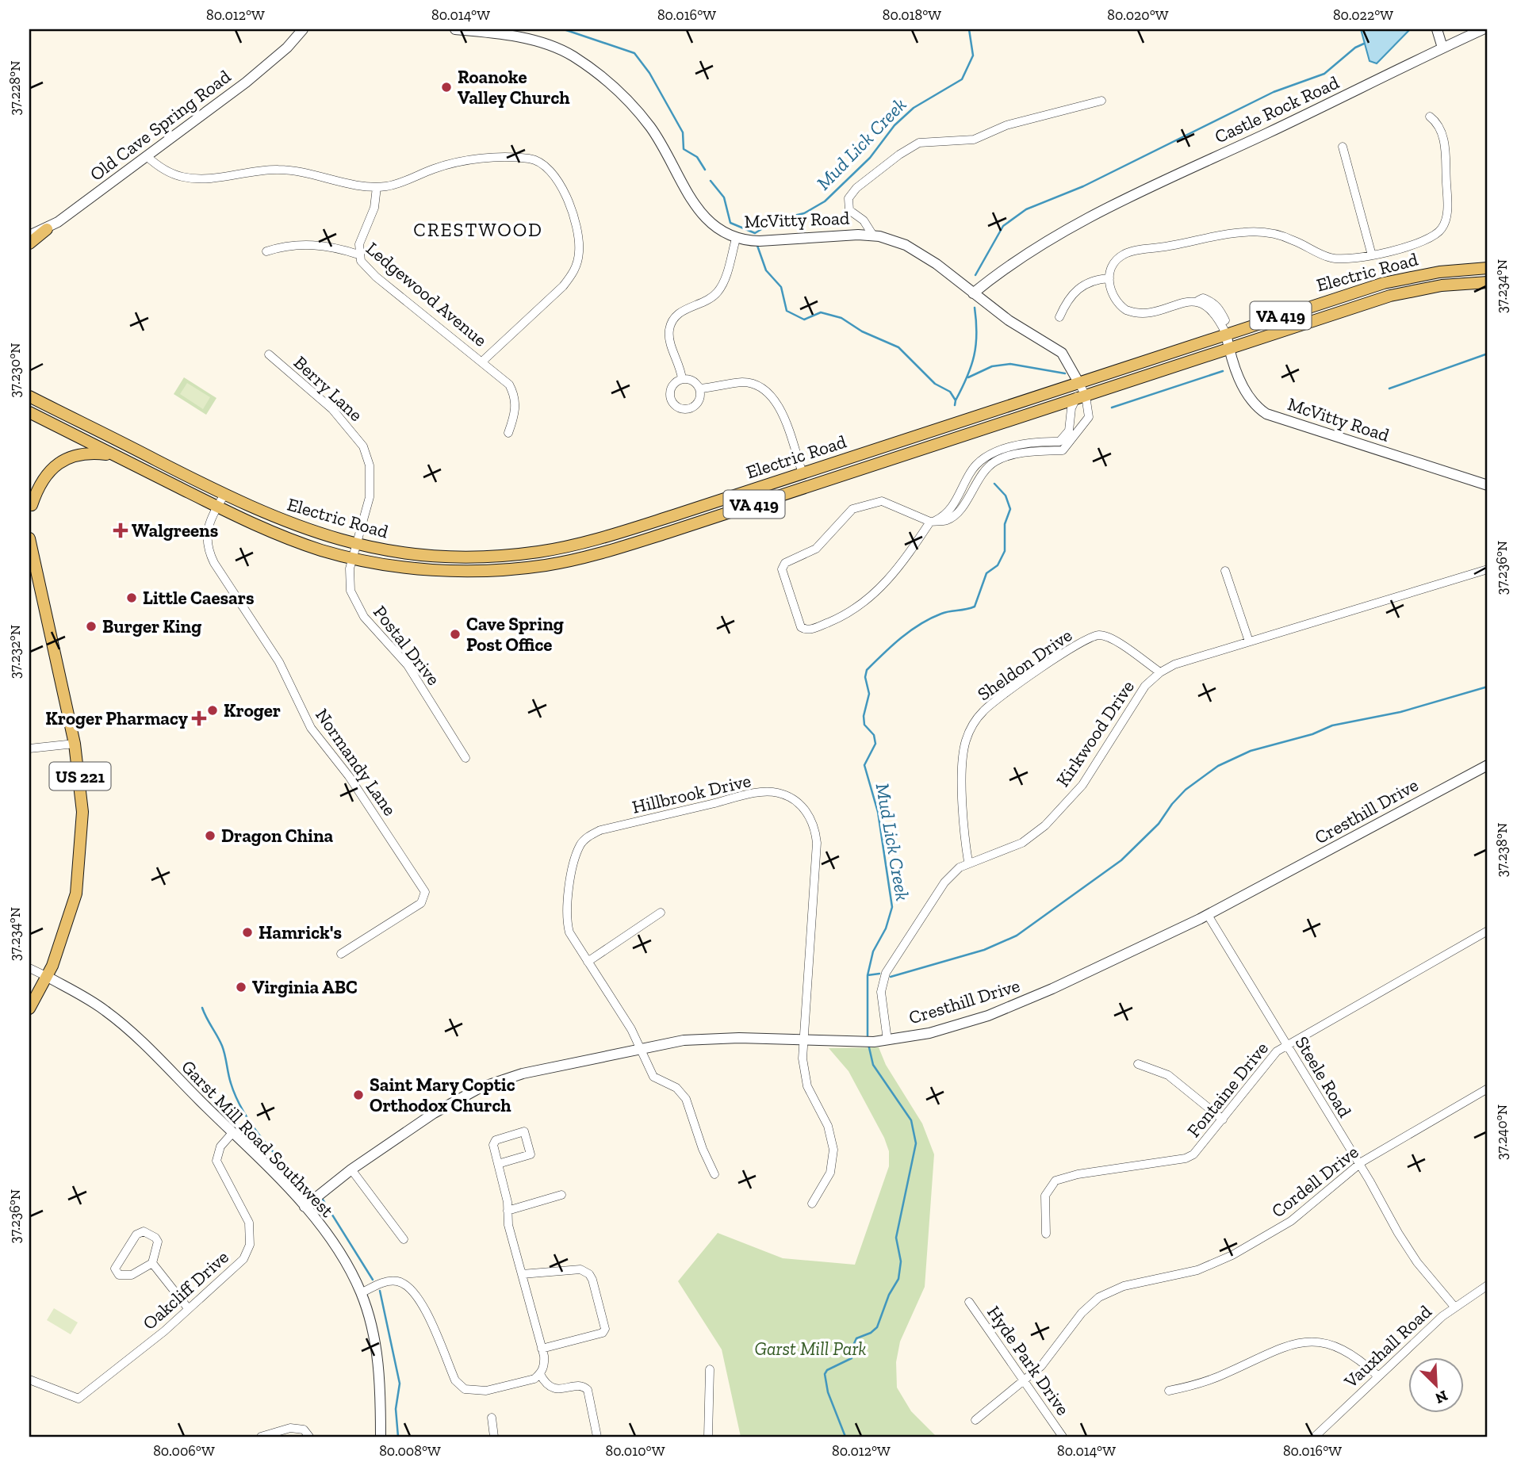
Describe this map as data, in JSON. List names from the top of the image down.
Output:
{
  "streets": {
    "main road": ["Electric Road", "VA 419", "US 221"],
    "street": [
      "Castle Rock Road",
      "Old Cave Spring Road",
      "McVitty Road",
      "Ledgewood Avenue",
      "Berry Lane",
      "Postal Drive",
      "Sheldon Drive",
      "Kirkwood Drive",
      "Normandy Lane",
      "Hillbrook Drive",
      "Cresthill Drive",
      "Steele Road",
      "Fontaine Drive",
      "Garst Mill Road Southwest",
      "Cordell Drive",
      "Oakcliff Drive",
      "Vauxhall Road",
      "Hyde Park Drive"
    ]
  },
  "crossings": [
    ["Castle Rock Road", "McVitty Road"],
    ["McVitty Road", "Electric Road"],
    ["Electric Road", "Berry Lane"],
    ["Electric Road", "Postal Drive"],
    ["Electric Road", "Normandy Lane"],
    ["Berry Lane", "Postal Drive"],
    ["Sheldon Drive", "Kirkwood Drive"],
    ["Kirkwood Drive", "Cresthill Drive"],
    ["US 221", "Garst Mill Road Southwest"],
    ["Hillbrook Drive", "Cresthill Drive"],
    ["Cresthill Drive", "Steele Road"],
    ["Cresthill Drive", "Garst Mill Road Southwest"],
    ["Steele Road", "Fontaine Drive"],
    ["Steele Road", "Cordell Drive"],
    ["Steele Road", "Vauxhall Road"],
    ["Garst Mill Road Southwest", "Oakcliff Drive"],
    ["Cordell Drive", "Hyde Park Drive"]
  ],
  "districts": ["CRESTWOOD"],
  "water": ["Mud Lick Creek"],
  "parks": ["Garst Mill Park"],
  "places": {
    "other": [
      "Roanoke Valley Church",
      "Little Caesars",
      "Burger King",
      "Cave Spring Post Office",
      "Kroger",
      "Dragon China",
      "Hamrick's",
      "Virginia ABC",
      "Saint Mary Coptic Orthodox Church"
    ],
    "health": ["Walgreens", "Kroger Pharmacy"]
  },
  "north": "bottom right",
  "coordinates": [
    "80.012°W",
    "80.014°W",
    "80.016°W",
    "80.018°W",
    "80.020°W",
    "80.022°W",
    "37.228°N",
    "37.234°N",
    "37.230°N",
    "37.236°N",
    "37.232°N",
    "37.238°N",
    "37.240°N",
    "80.006°W",
    "80.008°W",
    "80.010°W"
  ]
}
